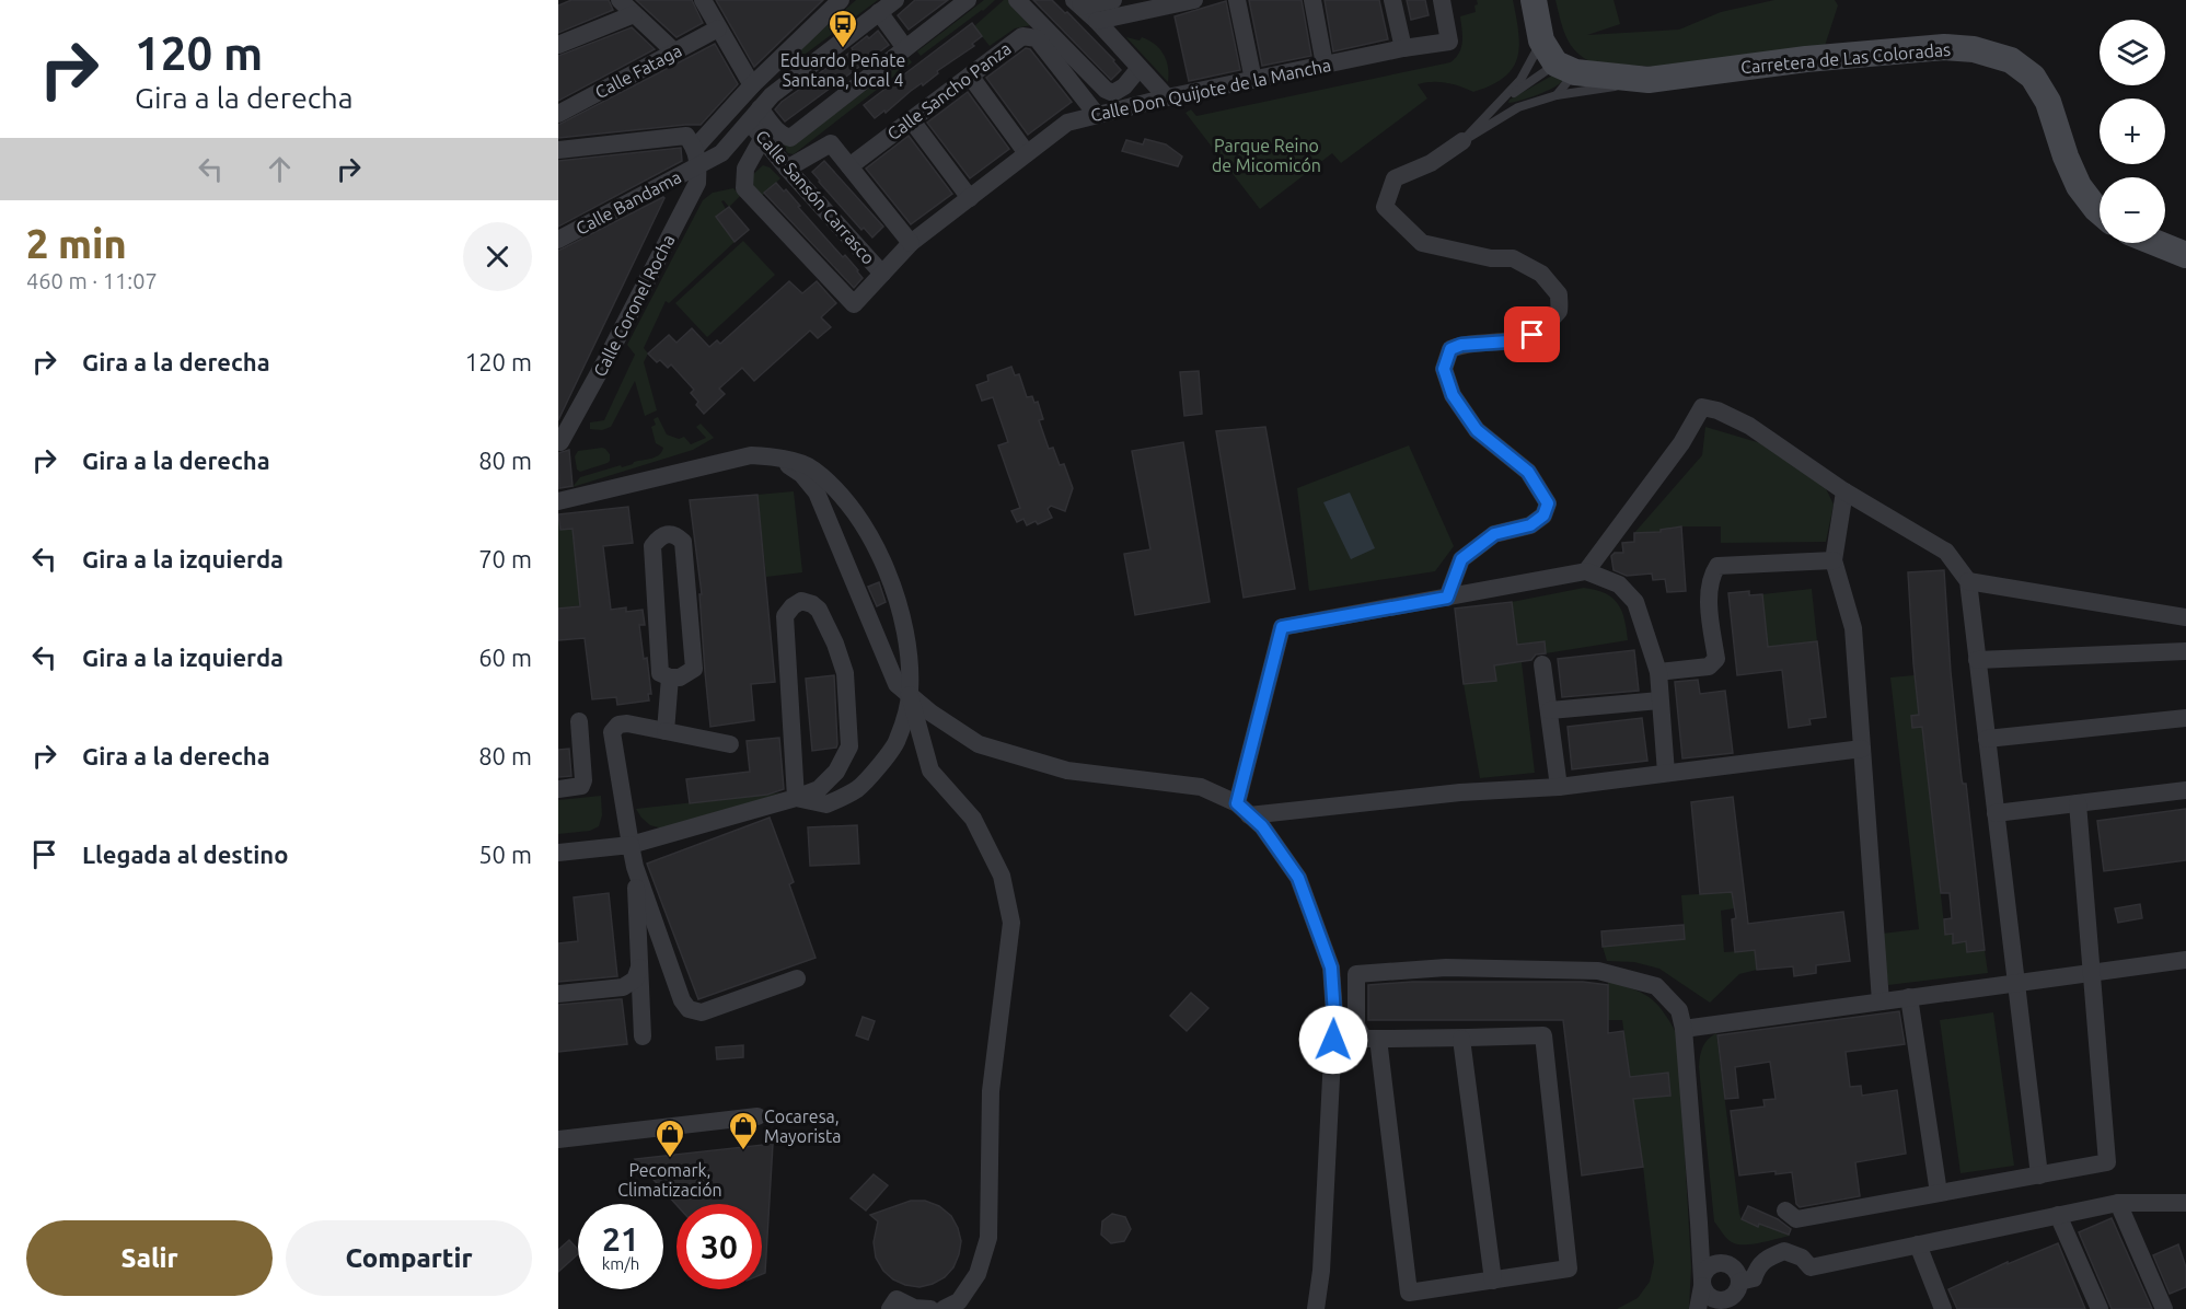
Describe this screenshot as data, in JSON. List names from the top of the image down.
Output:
{
  "streets": {
    "street": [
      "Carretera de Las Coloradas",
      "Calle Fataga",
      "Calle Don Quijote de la Mancha",
      "Calle Sancho Panza",
      "Calle Sansón Carrasco",
      "Calle Bandama",
      "Calle Coronel Rocha"
    ]
  },
  "crossings": [
    ["Calle Don Quijote de la Mancha", "Calle Sancho Panza"],
    ["Calle Don Quijote de la Mancha", "Calle Sansón Carrasco"],
    ["Calle Bandama", "Calle Coronel Rocha"]
  ],
  "parks": ["Parque Reino de Micomicón"],
  "places": {
    "bus stop": ["Eduardo Peñate Santana, local 4"],
    "shop": ["Cocaresa, Mayorista", "Pecomark, Climatización"]
  },
  "page": {
    "turn": ["120 m", "Gira a la derecha"],
    "map_buttons": ["+", "−"],
    "heading": ["2 min", "460 m · 11:07"],
    "list": [
      {
        "name": "Gira a la derecha",
        "value": "120 m"
      },
      {
        "name": "Gira a la derecha",
        "value": "80 m"
      },
      {
        "name": "Gira a la izquierda",
        "value": "70 m"
      },
      {
        "name": "Gira a la izquierda",
        "value": "60 m"
      },
      {
        "name": "Gira a la derecha",
        "value": "80 m"
      },
      {
        "name": "Llegada al destino",
        "value": "50 m"
      }
    ],
    "speed": "21 km/h",
    "limit": "30",
    "buttons": ["Salir", "Compartir"]
  }
}
